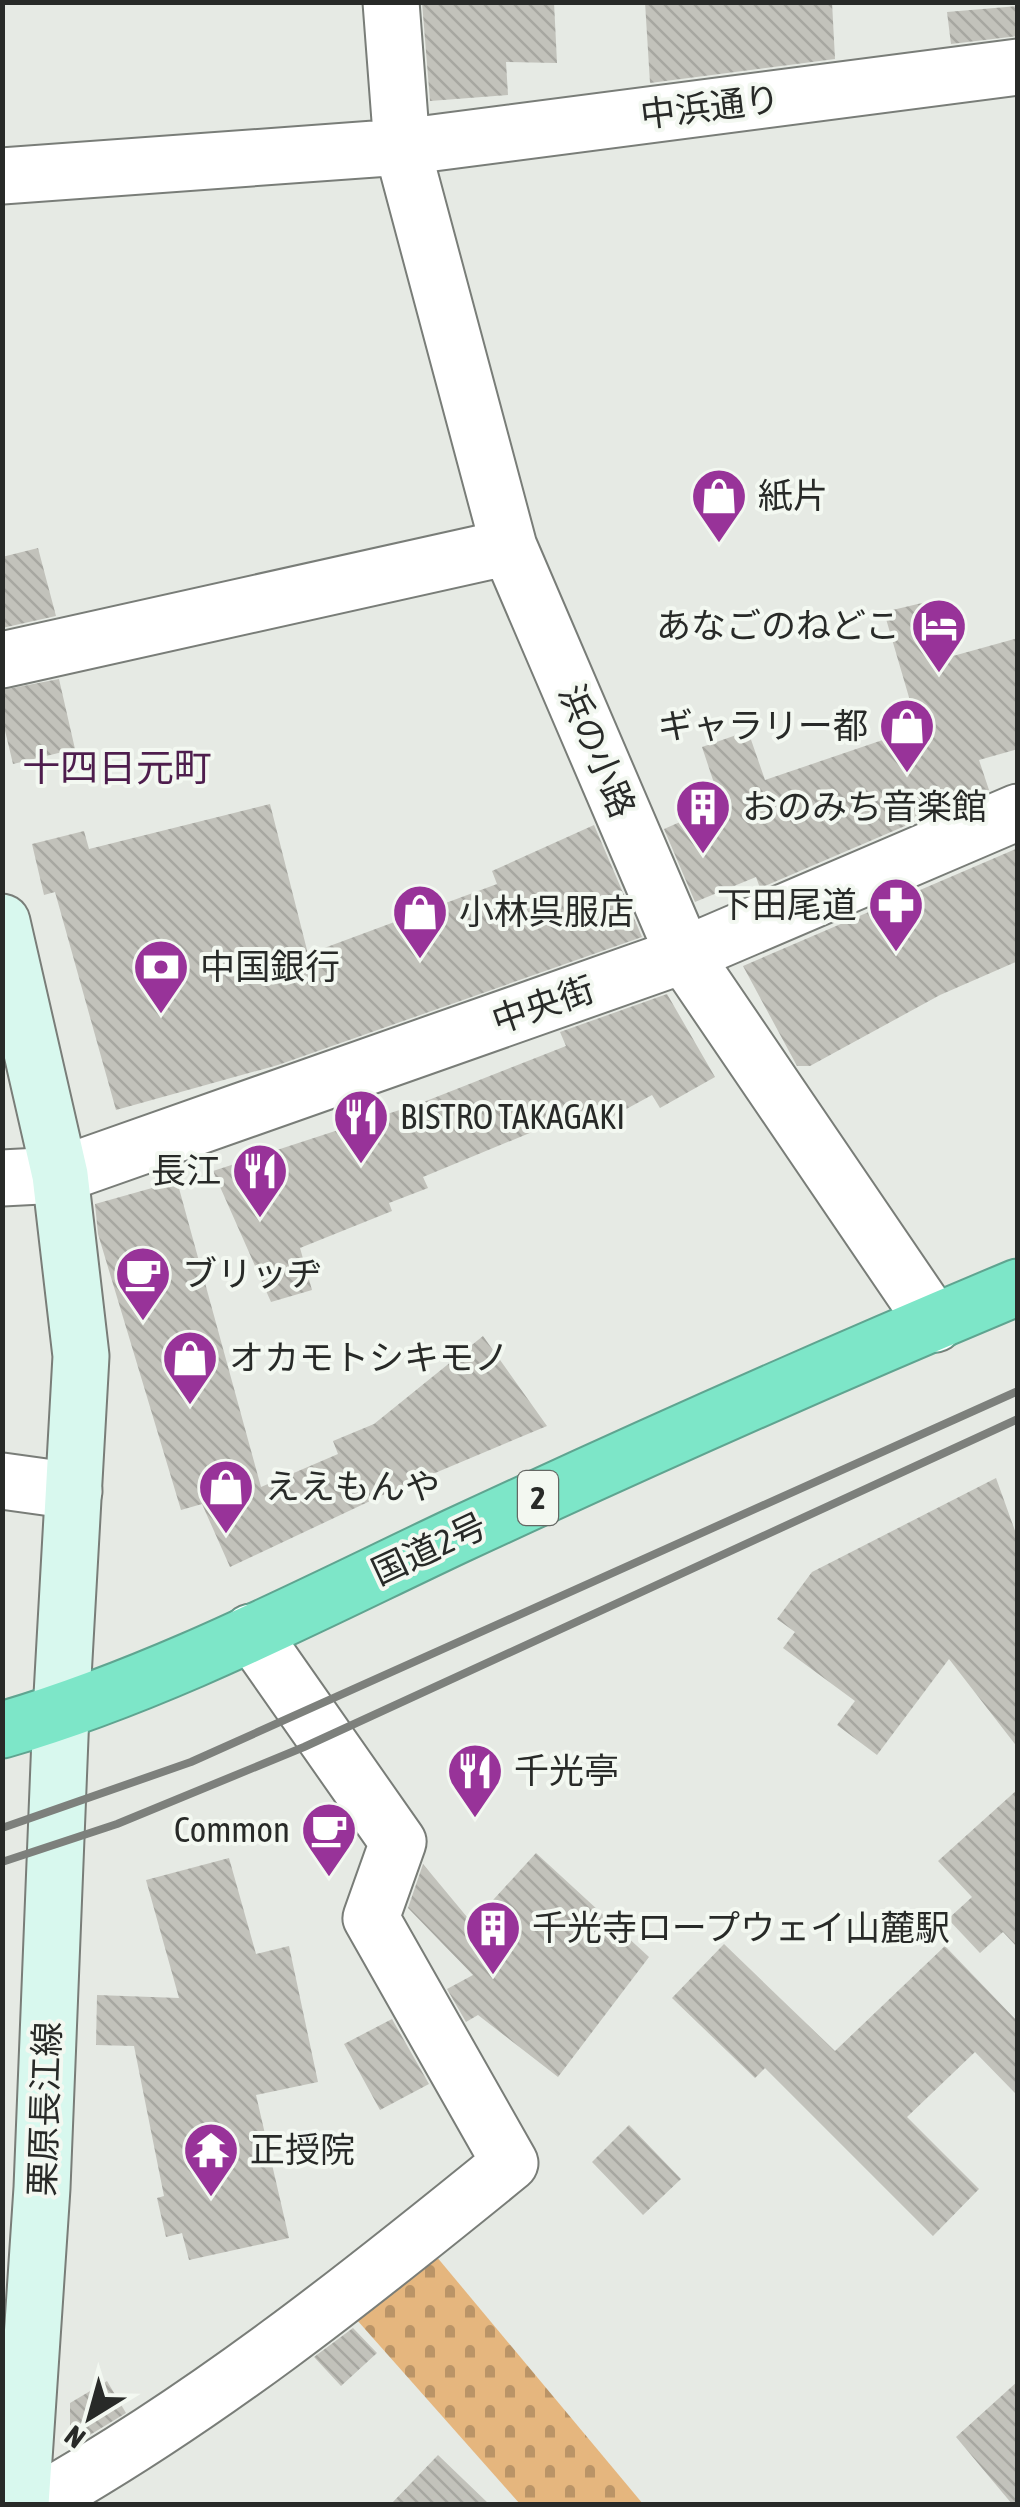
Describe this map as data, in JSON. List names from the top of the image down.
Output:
{
  "streets": {
    "highway": ["2", "国道2号"],
    "street": [
      "中浜通り",
      "浜の小路",
      "中央街",
      "栗原長江線"
    ]
  },
  "crossings": [
    ["中浜通り", "浜の小路"],
    ["浜の小路", "中央街"],
    ["浜の小路", "国道2号"],
    ["中央街", "栗原長江線"],
    ["国道2号", "栗原長江線"]
  ],
  "districts": ["十四日元町"],
  "places": {
    "shop": [
      "紙片",
      "ギャラリー都",
      "小林呉服店",
      "オカモトシキモノ",
      "ええもんや"
    ],
    "hotel": ["あなごのねどこ"],
    "building": ["おのみち音楽館", "千光寺ロープウェイ山麓駅"],
    "pharmacy": ["下田尾道"],
    "bank": ["中国銀行"],
    "restaurant": ["BISTRO TAKAGAKI", "長江", "千光亭"],
    "cafe": ["ブリッヂ", "Common"],
    "temple": ["正授院"]
  },
  "north": "bottom left"
}
